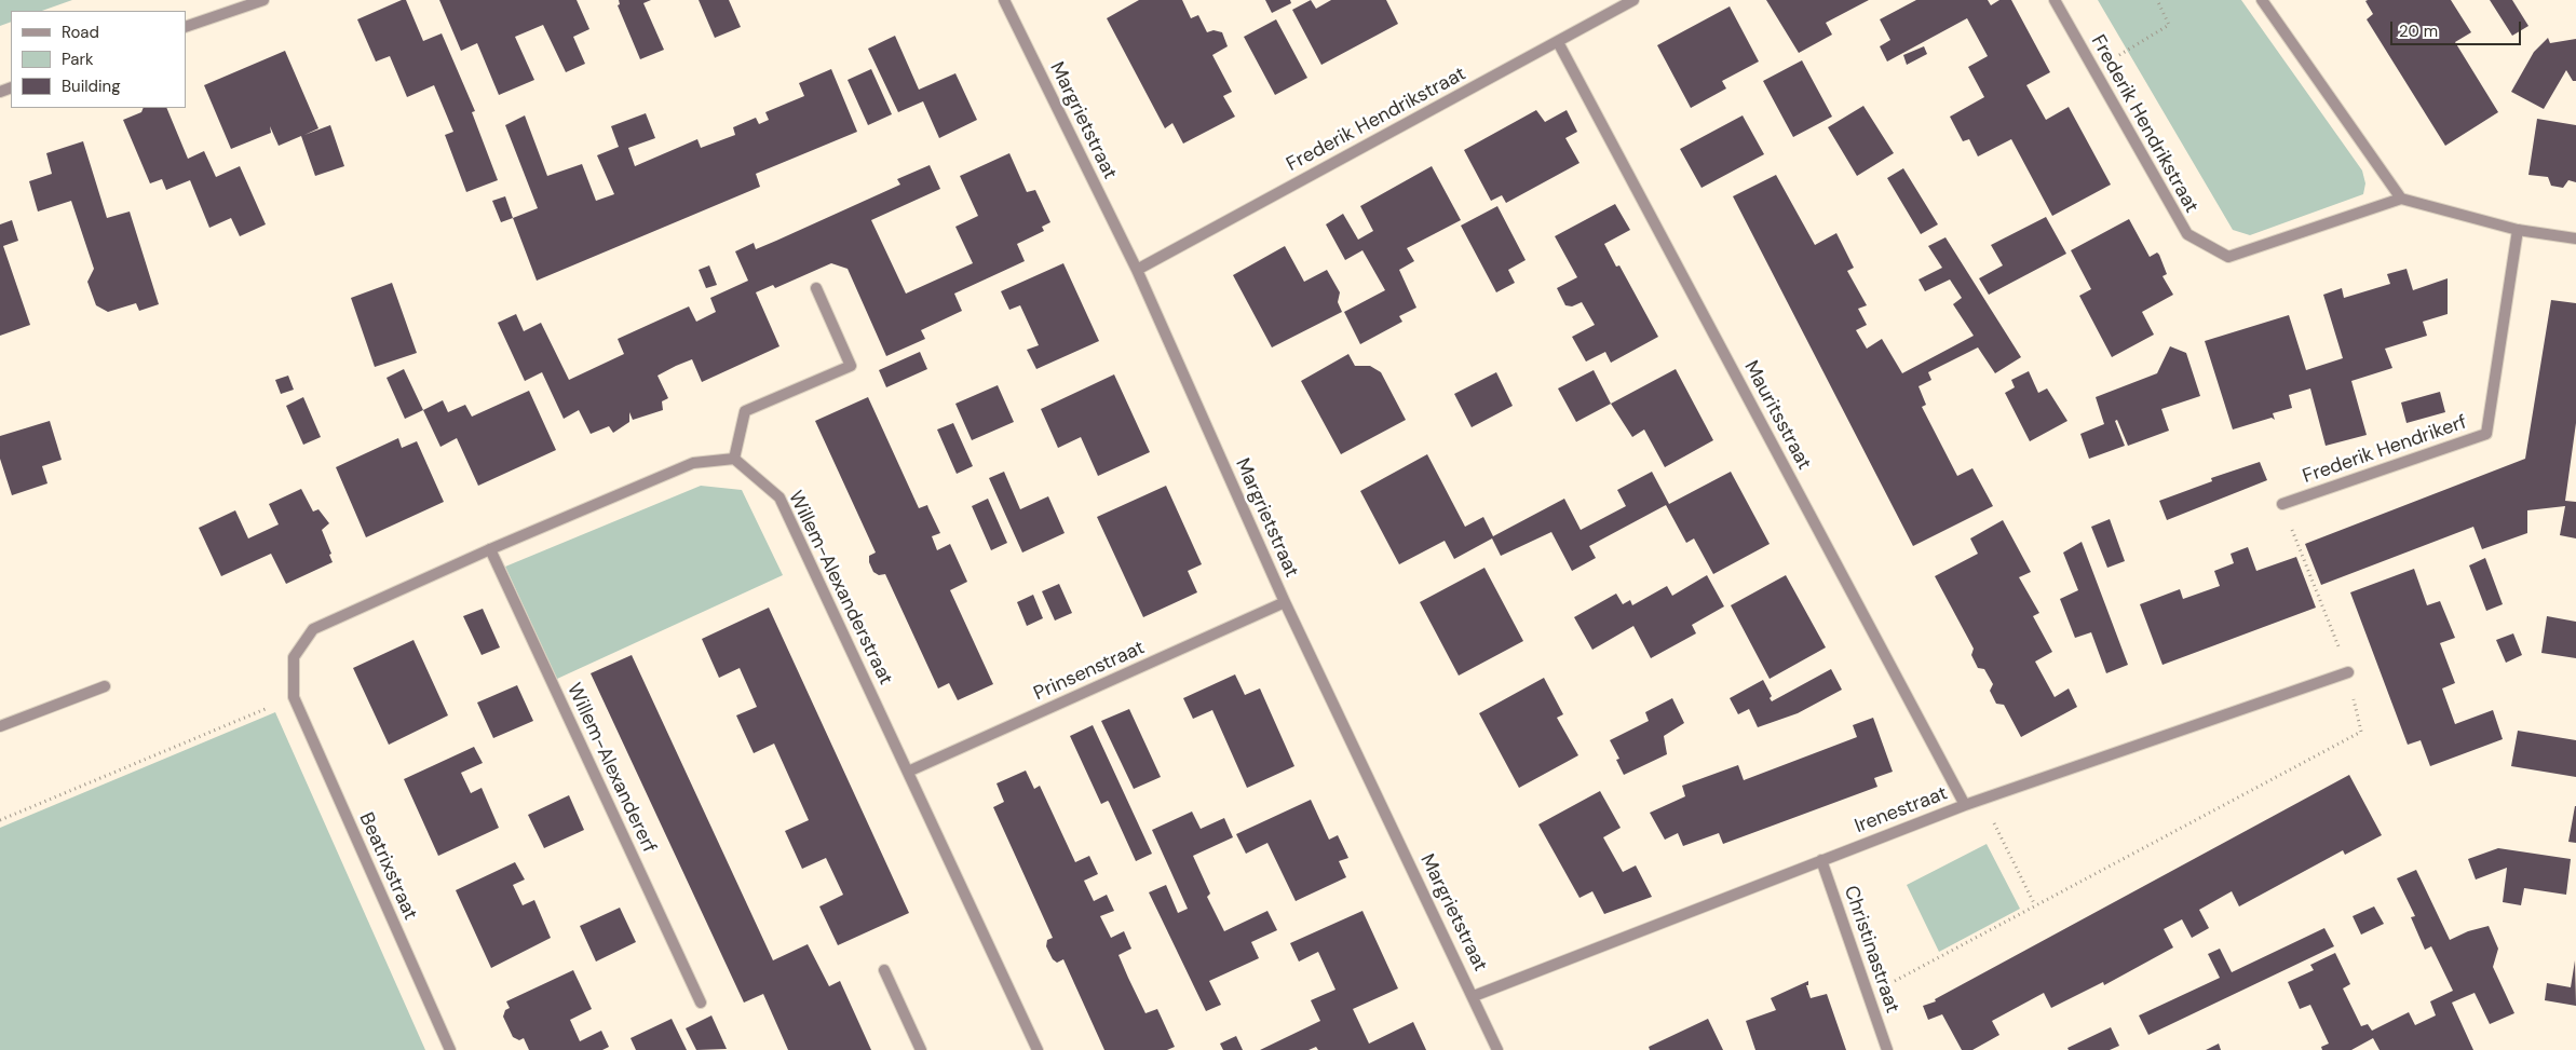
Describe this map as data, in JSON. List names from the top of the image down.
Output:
{
  "streets": {
    "street": [
      "Frederik Hendrikstraat",
      "Margrietstraat",
      "Mauritsstraat",
      "Frederik Hendrikerf",
      "Willem-Alexanderstraat",
      "Prinsenstraat",
      "Willem-Alexandererf",
      "Irenestraat",
      "Beatrixstraat",
      "Christinastraat"
    ]
  },
  "crossings": [
    ["Frederik Hendrikstraat", "Margrietstraat"],
    ["Frederik Hendrikstraat", "Mauritsstraat"],
    ["Margrietstraat", "Prinsenstraat"],
    ["Margrietstraat", "Irenestraat"],
    ["Mauritsstraat", "Irenestraat"],
    ["Willem-Alexanderstraat", "Prinsenstraat"],
    ["Irenestraat", "Christinastraat"]
  ],
  "legend": ["Road", "Park", "Building"],
  "scale_bar": "20 m"
}
